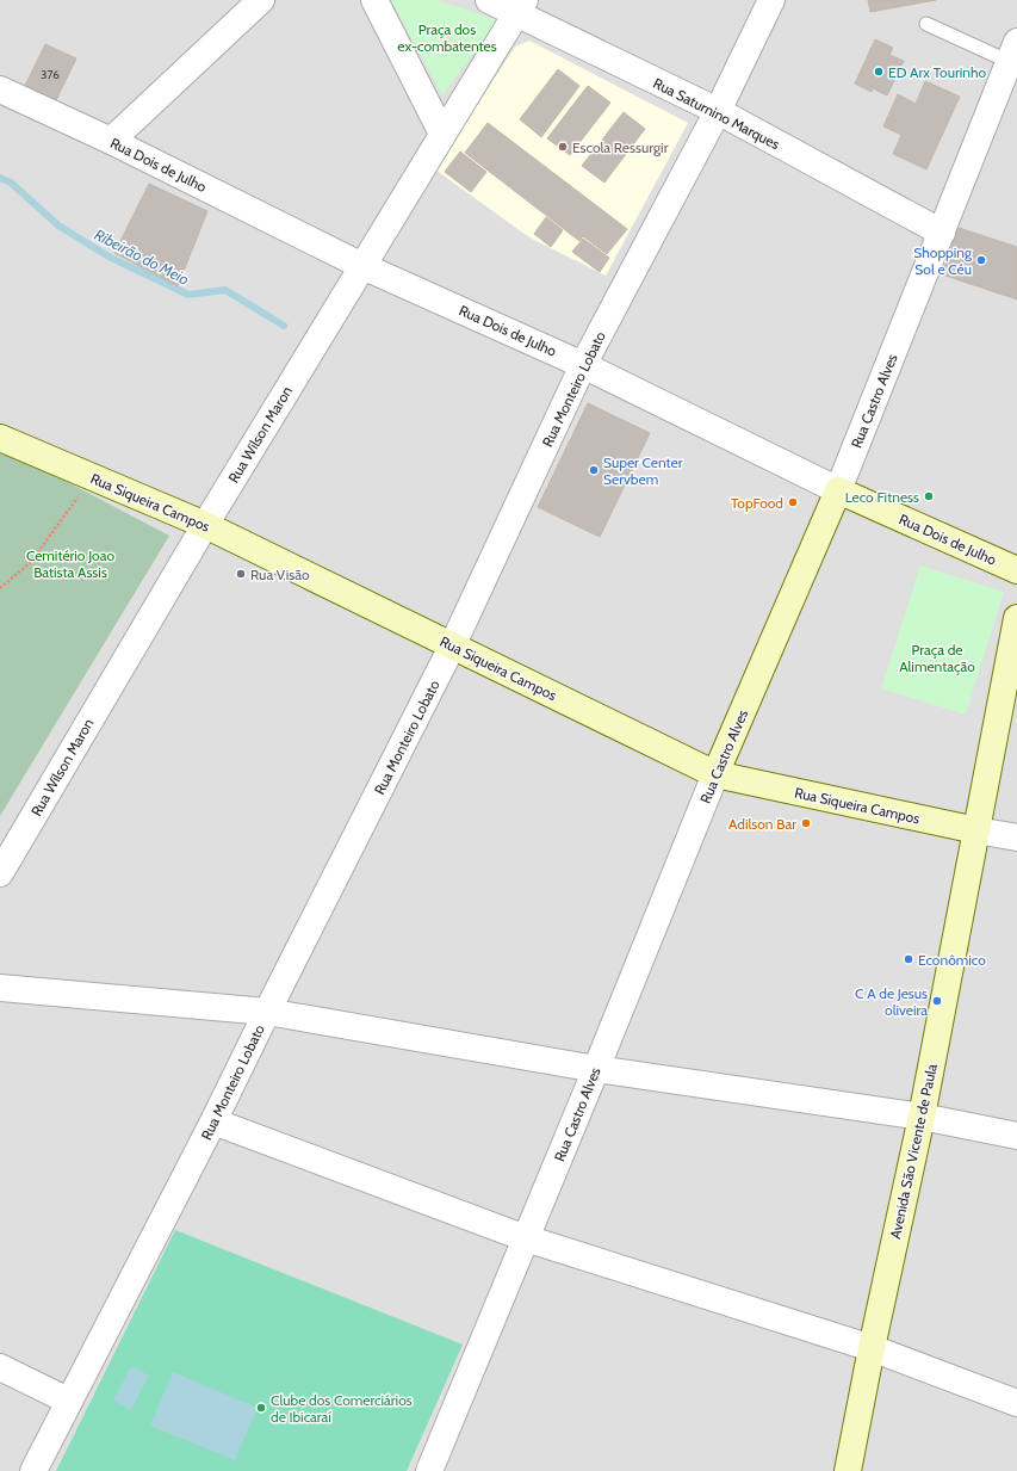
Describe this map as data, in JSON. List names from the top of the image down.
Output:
{
  "streets": {
    "main road": [
      "Rua Dois de Julho",
      "Rua Castro Alves",
      "Rua Siqueira Campos",
      "Avenida São Vicente de Paula"
    ],
    "street": ["Rua Saturnino Marques", "Rua Monteiro Lobato", "Rua Wilson Maron"]
  },
  "crossings": [
    ["Rua Saturnino Marques", "Rua Monteiro Lobato"],
    ["Rua Saturnino Marques", "Rua Castro Alves"],
    ["Rua Saturnino Marques", "Rua Wilson Maron"],
    ["Rua Dois de Julho", "Rua Monteiro Lobato"],
    ["Rua Dois de Julho", "Rua Castro Alves"],
    ["Rua Dois de Julho", "Rua Wilson Maron"],
    ["Rua Monteiro Lobato", "Rua Siqueira Campos"],
    ["Rua Castro Alves", "Rua Siqueira Campos"],
    ["Rua Wilson Maron", "Rua Siqueira Campos"],
    ["Rua Siqueira Campos", "Avenida São Vicente de Paula"]
  ],
  "water": ["Ribeirão do Meio"],
  "parks": ["Praça dos ex-combatentes", "Cemitério Joao Batista Assis", "Praça de Alimentação"],
  "places": [
    "ED Arx Tourinho",
    "Escola Ressurgir",
    "Shopping Sol e Céu",
    "Super Center Servbem",
    "Leco Fitness",
    "TopFood",
    "Rua Visão",
    "Adilson Bar",
    "Econômico",
    "C A de Jesus oliveira",
    "Clube dos Comerciários de Ibicaraí"
  ],
  "house_numbers": ["376"]
}
